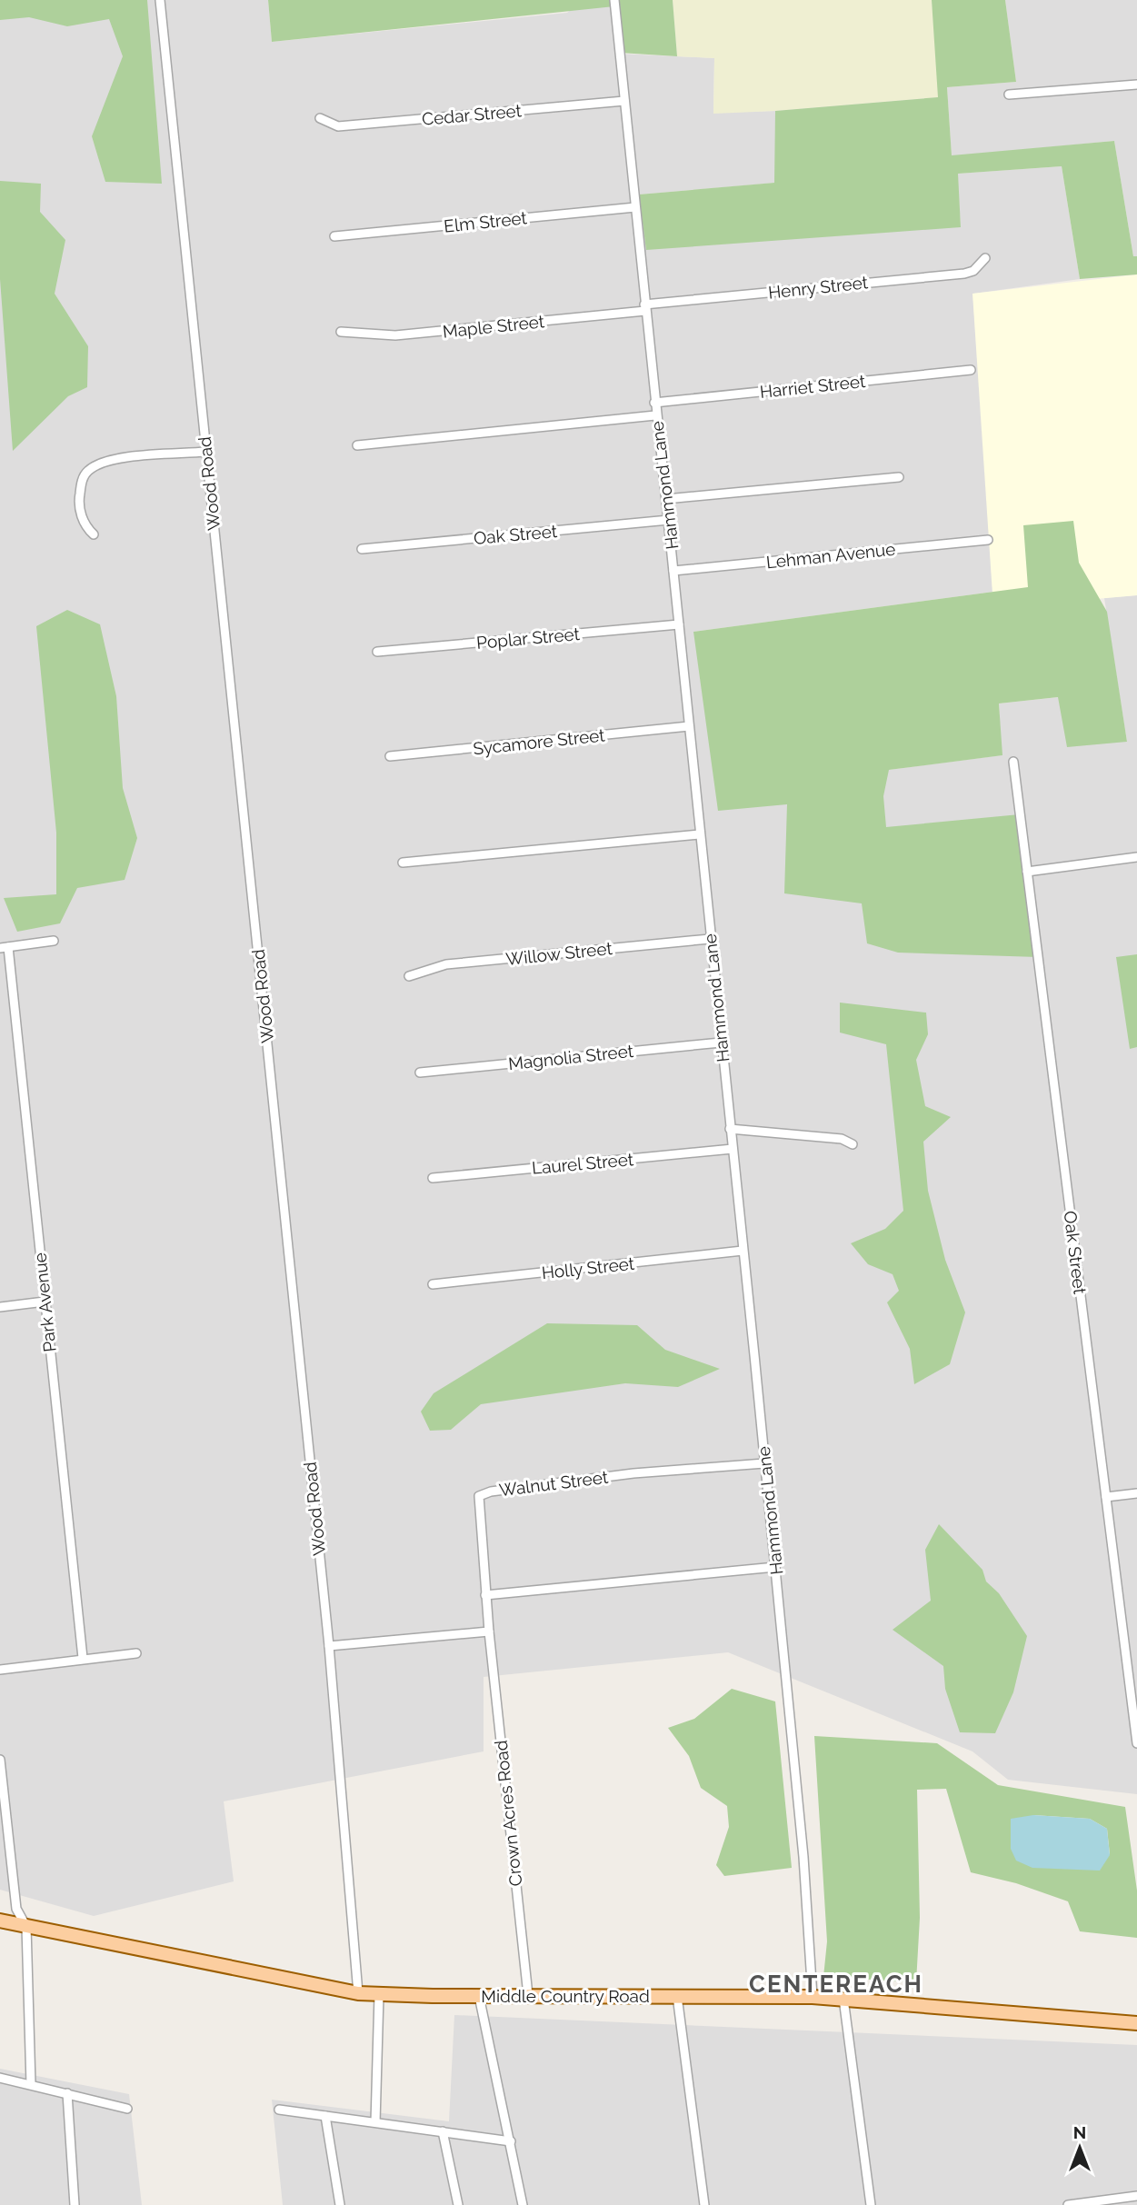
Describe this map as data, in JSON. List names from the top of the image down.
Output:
{
  "streets": {
    "main road": ["Middle Country Road"],
    "street": [
      "Cedar Street",
      "Elm Street",
      "Henry Street",
      "Maple Street",
      "Harriet Street",
      "Wood Road",
      "Hammond Lane",
      "Oak Street",
      "Lehman Avenue",
      "Poplar Street",
      "Sycamore Street",
      "Willow Street",
      "Magnolia Street",
      "Laurel Street",
      "Holly Street",
      "Park Avenue",
      "Walnut Street",
      "Crown Acres Road"
    ]
  },
  "crossings": [
    ["Cedar Street", "Hammond Lane"],
    ["Elm Street", "Hammond Lane"],
    ["Henry Street", "Maple Street"],
    ["Henry Street", "Hammond Lane"],
    ["Maple Street", "Hammond Lane"],
    ["Harriet Street", "Hammond Lane"],
    ["Wood Road", "Middle Country Road"],
    ["Hammond Lane", "Oak Street"],
    ["Hammond Lane", "Lehman Avenue"],
    ["Hammond Lane", "Poplar Street"],
    ["Hammond Lane", "Sycamore Street"],
    ["Hammond Lane", "Willow Street"],
    ["Hammond Lane", "Magnolia Street"],
    ["Hammond Lane", "Laurel Street"],
    ["Hammond Lane", "Holly Street"],
    ["Hammond Lane", "Walnut Street"],
    ["Hammond Lane", "Middle Country Road"],
    ["Walnut Street", "Crown Acres Road"],
    ["Crown Acres Road", "Middle Country Road"]
  ],
  "districts": ["CENTEREACH"],
  "north": "top"
}
